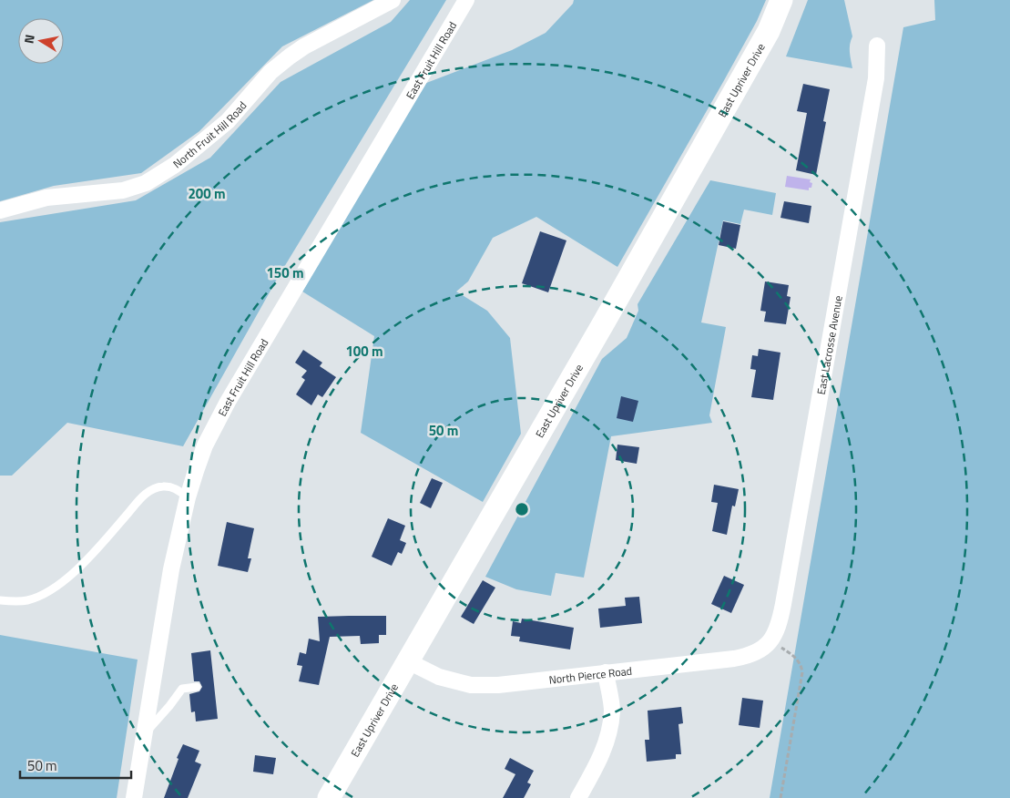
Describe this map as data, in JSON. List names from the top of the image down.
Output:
{
  "streets": {
    "street": [
      "East Fruit Hill Road",
      "East Upriver Drive",
      "North Fruit Hill Road",
      "East Lacrosse Avenue",
      "North Pierce Road"
    ]
  },
  "crossings": [
    ["East Upriver Drive", "North Pierce Road"],
    ["East Lacrosse Avenue", "North Pierce Road"]
  ],
  "scale_bar": "50 m",
  "north": "left",
  "rings": [
    "200 m",
    "150 m",
    "100 m",
    "50 m"
  ]
}
